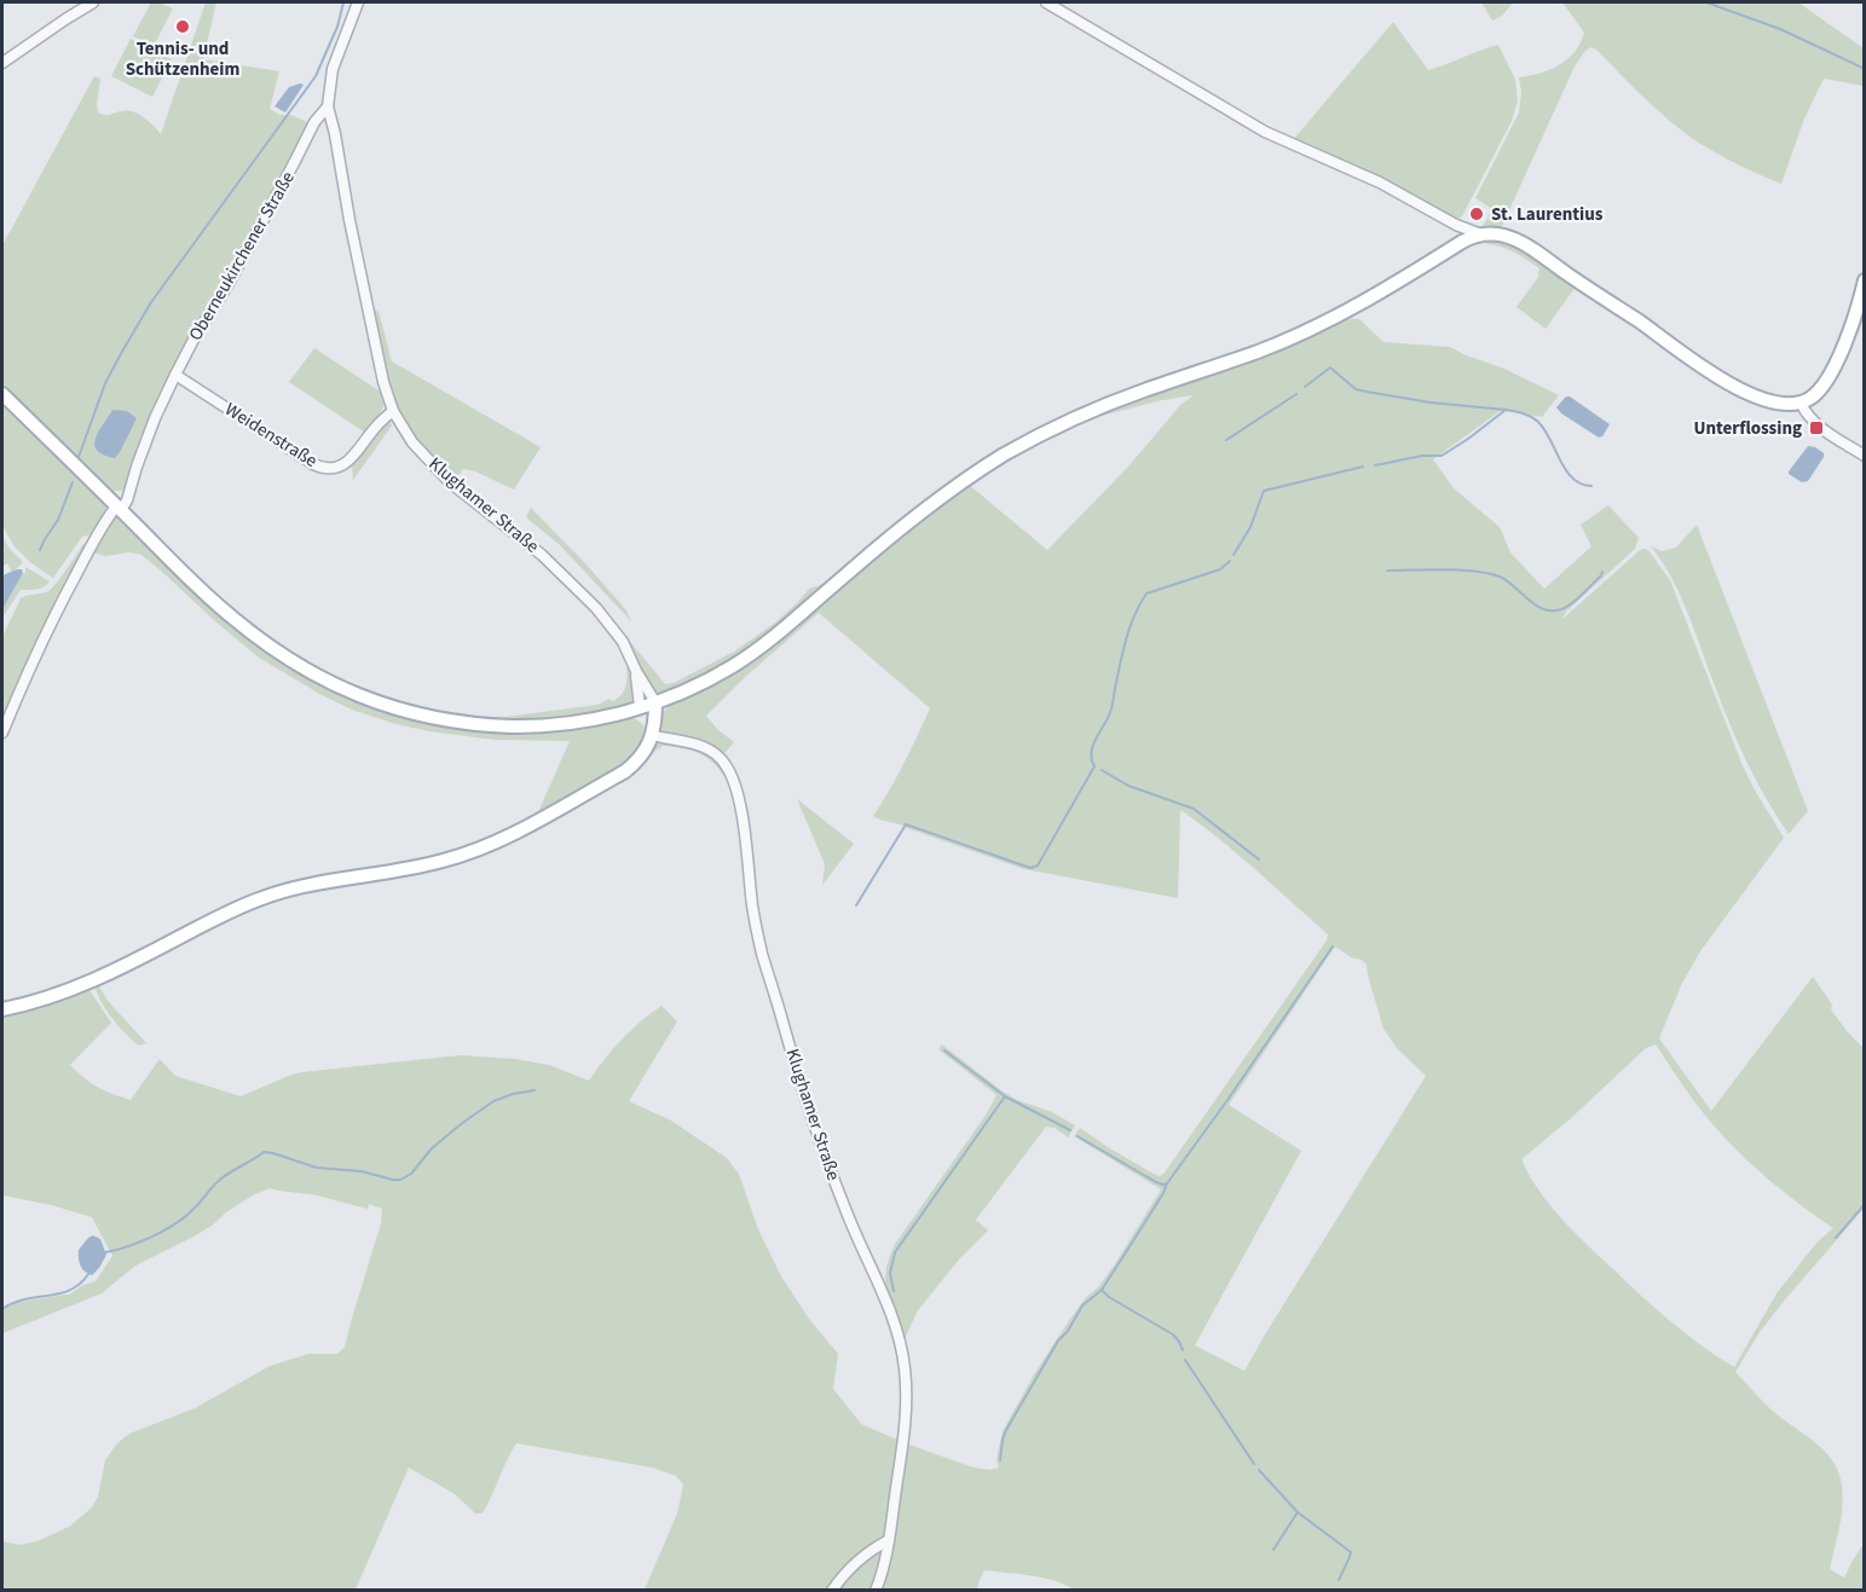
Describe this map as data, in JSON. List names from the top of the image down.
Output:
{
  "streets": {
    "street": ["Oberneukirchener Straße", "Weidenstraße", "Klughamer Straße"]
  },
  "crossings": [
    ["Oberneukirchener Straße", "Weidenstraße"],
    ["Oberneukirchener Straße", "Klughamer Straße"],
    ["Weidenstraße", "Klughamer Straße"]
  ],
  "places": {
    "other": ["Tennis- und Schützenheim", "St. Laurentius"],
    "transit": ["Unterflossing"]
  }
}
